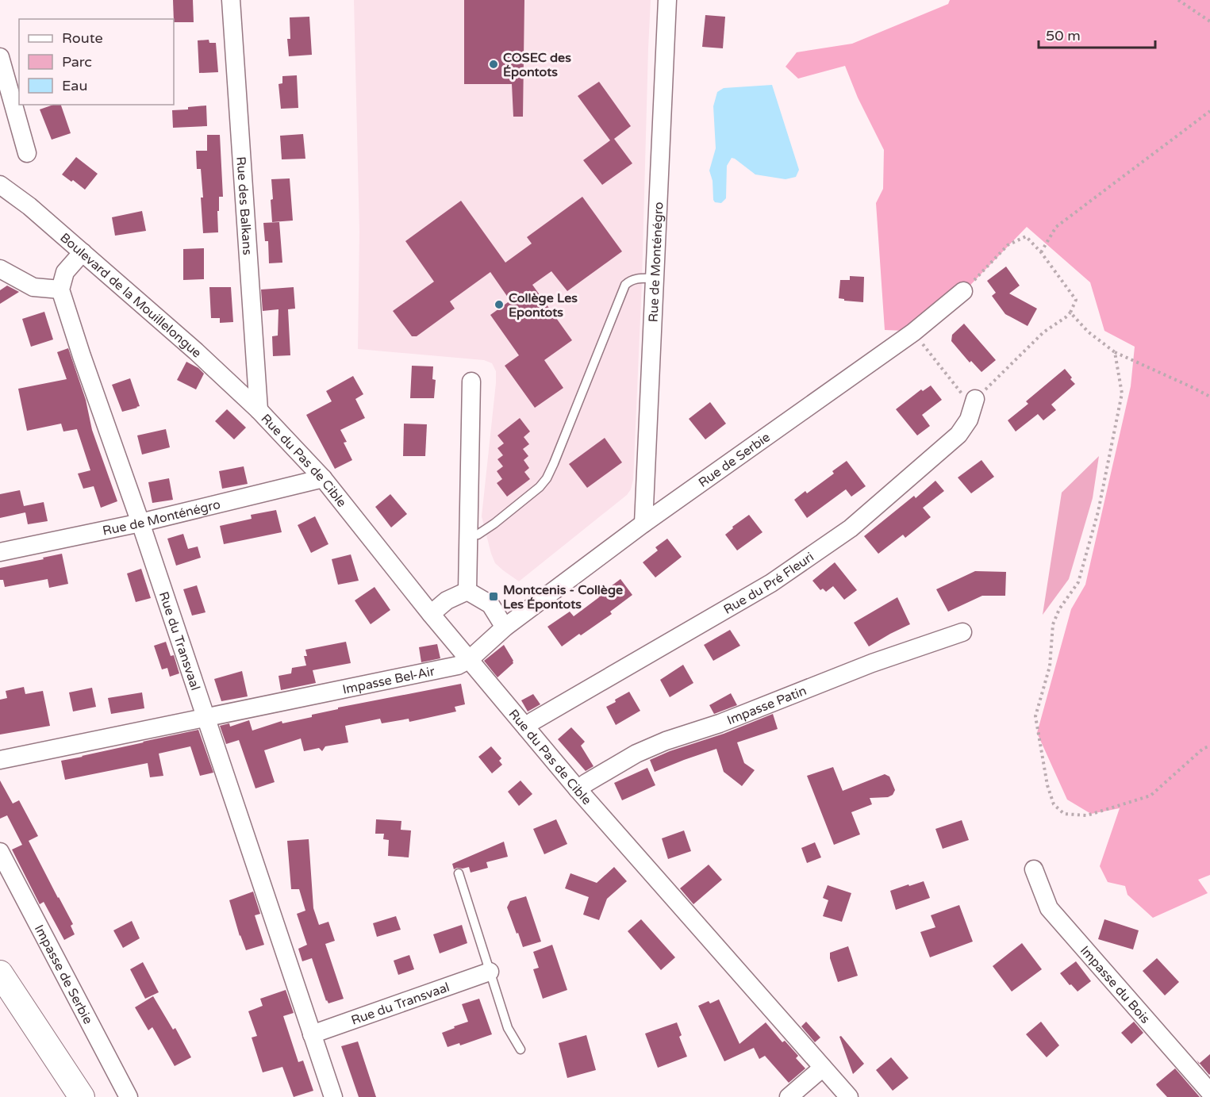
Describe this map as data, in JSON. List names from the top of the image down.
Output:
{
  "streets": {
    "street": [
      "Rue des Balkans",
      "Rue de Monténégro",
      "Boulevard de la Mouillelongue",
      "Rue de Serbie",
      "Rue du Pas de Cible",
      "Rue du Pré Fleuri",
      "Rue du Transvaal",
      "Impasse Bel-Air",
      "Impasse Patin",
      "Impasse de Serbie",
      "Impasse du Bois"
    ]
  },
  "crossings": [
    ["Rue des Balkans", "Boulevard de la Mouillelongue"],
    ["Rue des Balkans", "Rue du Pas de Cible"],
    ["Rue de Monténégro", "Rue de Serbie"],
    ["Rue de Monténégro", "Rue du Pas de Cible"],
    ["Rue de Monténégro", "Rue du Transvaal"],
    ["Boulevard de la Mouillelongue", "Rue du Pas de Cible"],
    ["Rue de Serbie", "Impasse Bel-Air"],
    ["Rue du Pas de Cible", "Rue du Pré Fleuri"],
    ["Rue du Pas de Cible", "Impasse Bel-Air"],
    ["Rue du Pas de Cible", "Impasse Patin"],
    ["Rue du Transvaal", "Impasse Bel-Air"]
  ],
  "places": {
    "other": ["COSEC des Épontots", "Collège Les Epontots"],
    "transit": ["Montcenis - Collège Les Épontots"]
  },
  "legend": ["Route", "Parc", "Eau"],
  "scale_bar": "50 m"
}
